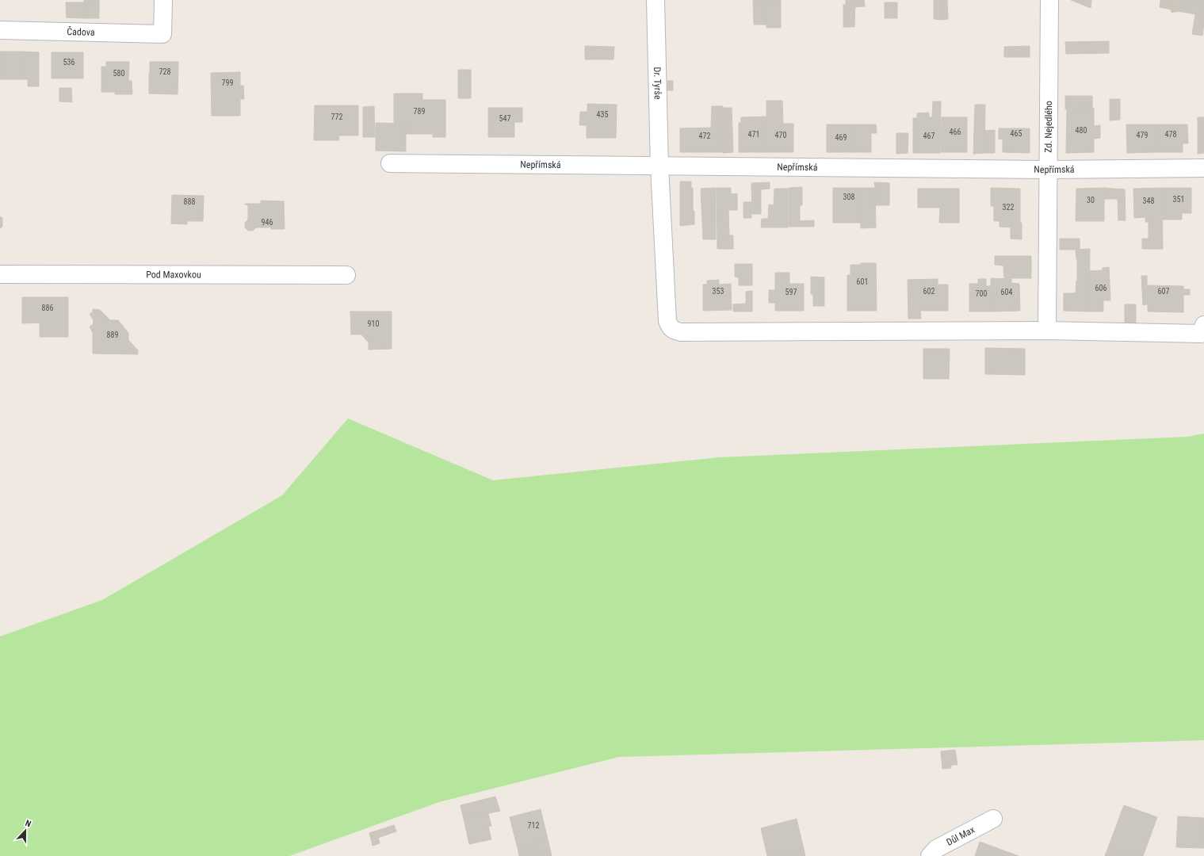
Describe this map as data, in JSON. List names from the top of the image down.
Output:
{
  "streets": {
    "street": [
      "Čadova",
      "Dr. Tyrše",
      "Zd. Nejedlého",
      "Nepřímská",
      "Pod Maxovkou",
      "Důl Max"
    ]
  },
  "crossings": [
    ["Dr. Tyrše", "Zd. Nejedlého"],
    ["Dr. Tyrše", "Nepřímská"],
    ["Zd. Nejedlého", "Nepřímská"]
  ],
  "house_numbers": [
    "536",
    "728",
    "580",
    "799",
    "789",
    "435",
    "772",
    "547",
    "480",
    "466",
    "465",
    "471",
    "478",
    "470",
    "479",
    "472",
    "467",
    "469",
    "308",
    "351",
    "30",
    "348",
    "888",
    "322",
    "946",
    "601",
    "606",
    "353",
    "602",
    "607",
    "597",
    "604",
    "700",
    "886",
    "910",
    "889",
    "712"
  ],
  "north": "top"
}
